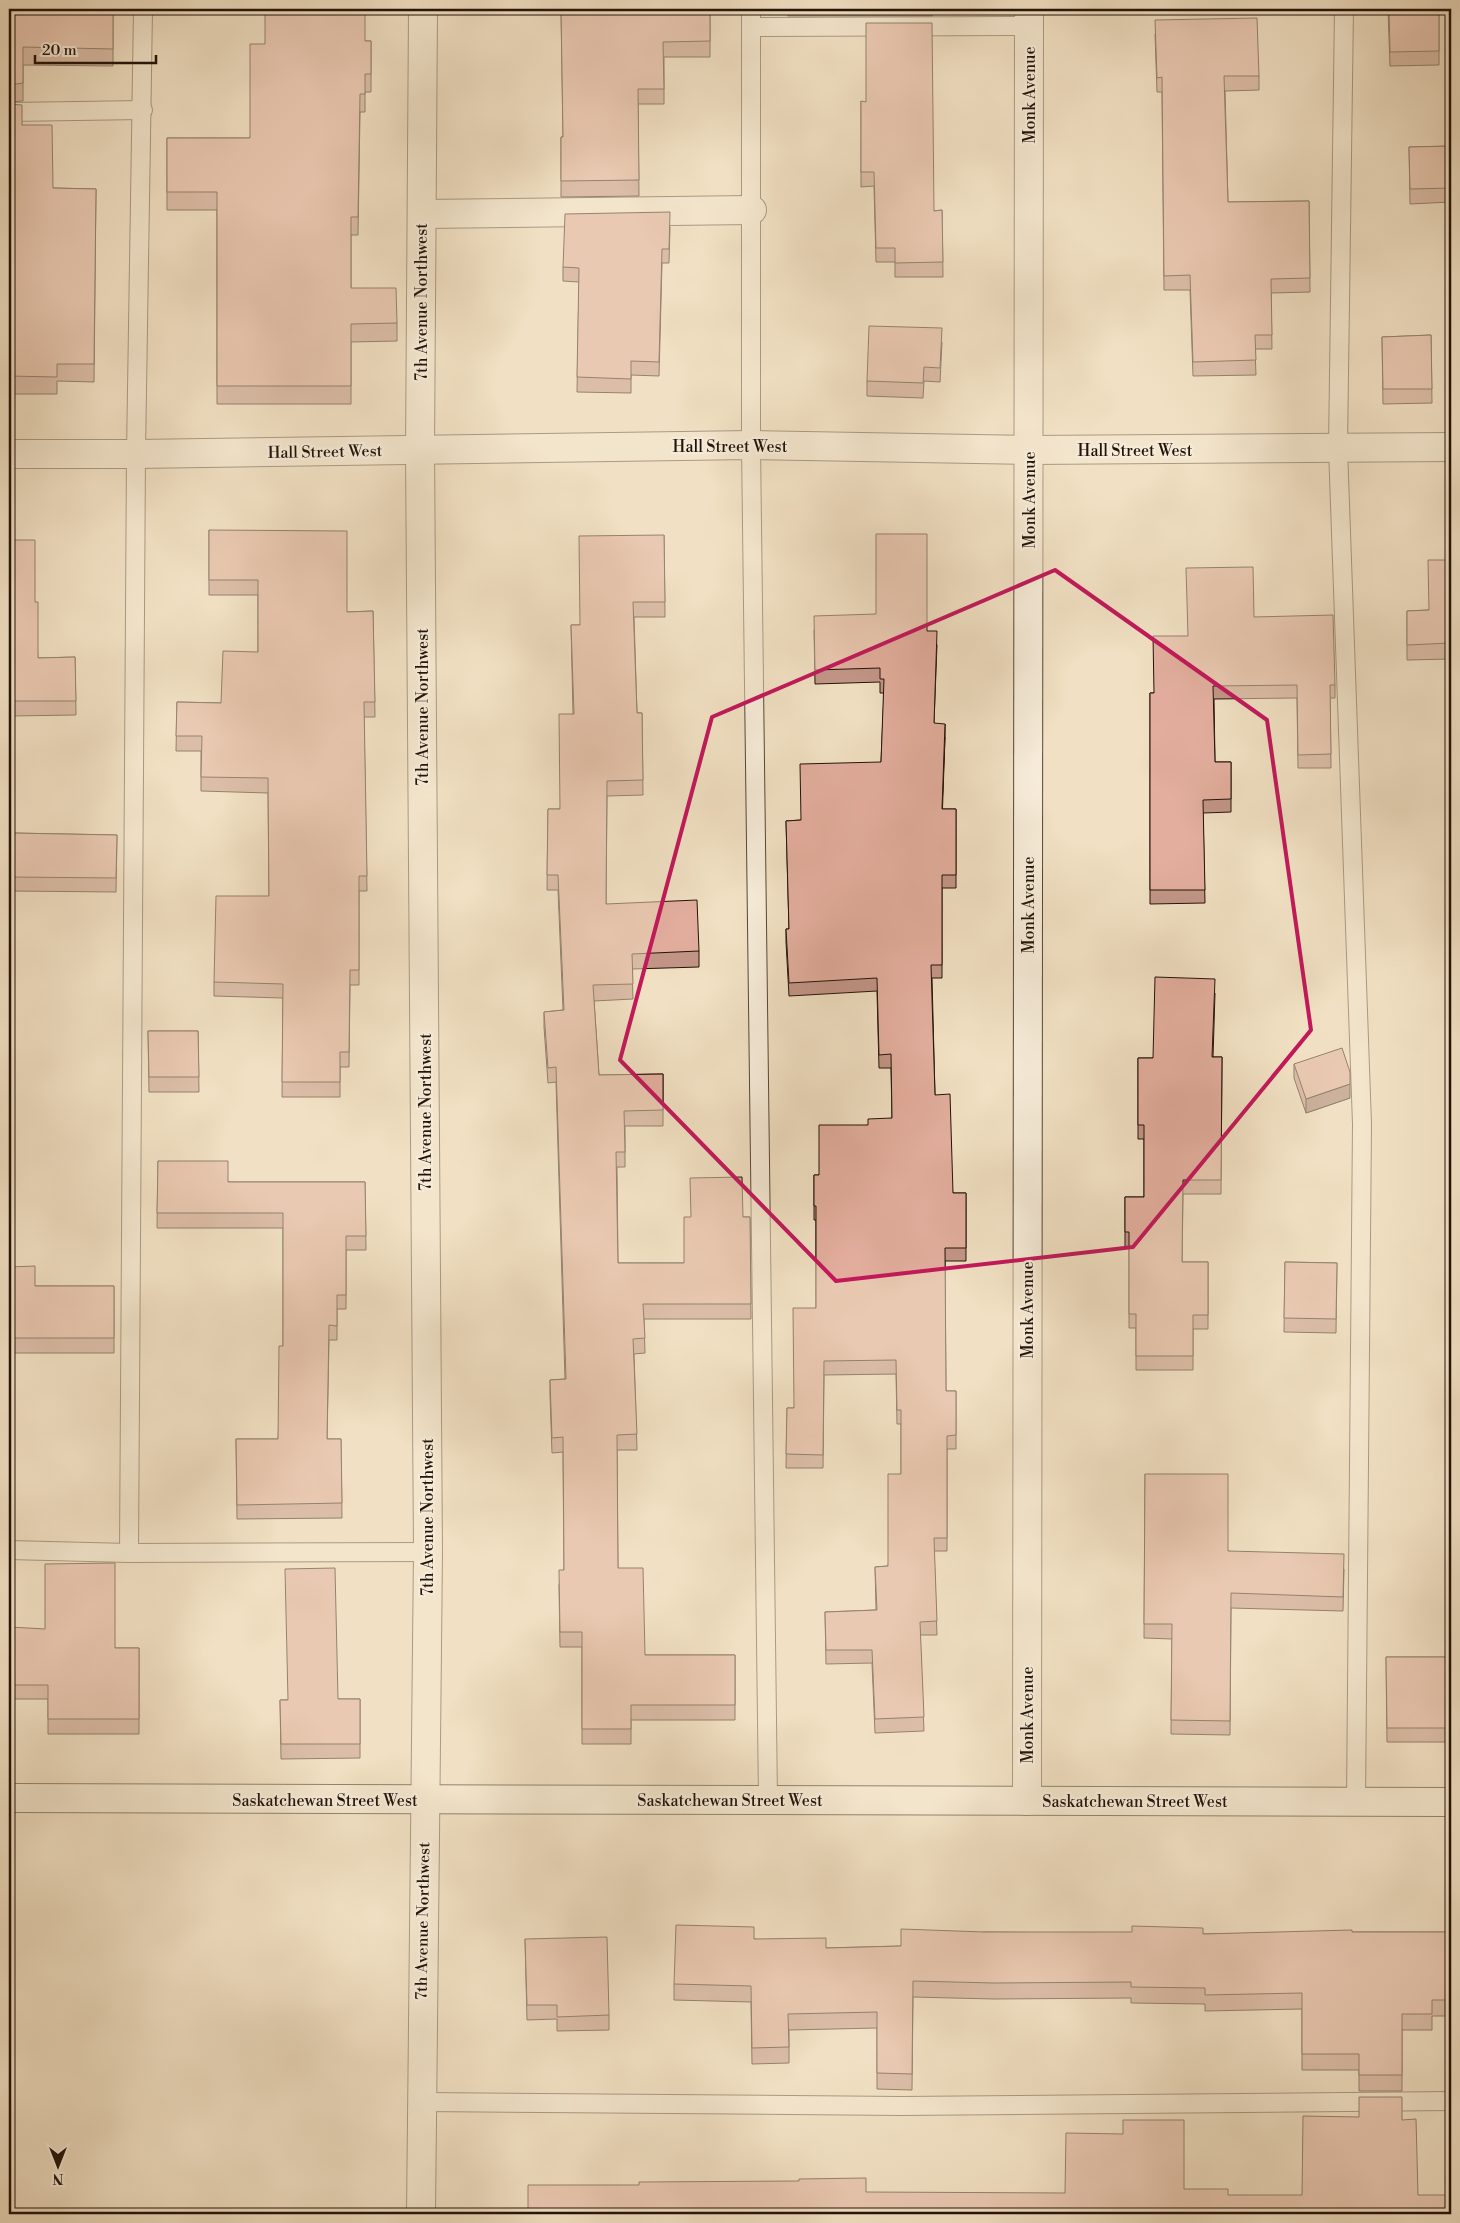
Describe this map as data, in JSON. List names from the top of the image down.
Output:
{
  "streets": {
    "street": [
      "Monk Avenue",
      "7th Avenue Northwest",
      "Hall Street West",
      "Saskatchewan Street West"
    ]
  },
  "crossings": [
    ["Monk Avenue", "Hall Street West"],
    ["Monk Avenue", "Saskatchewan Street West"],
    ["7th Avenue Northwest", "Hall Street West"],
    ["7th Avenue Northwest", "Saskatchewan Street West"]
  ],
  "scale_bar": "20 m",
  "north": "bottom"
}
